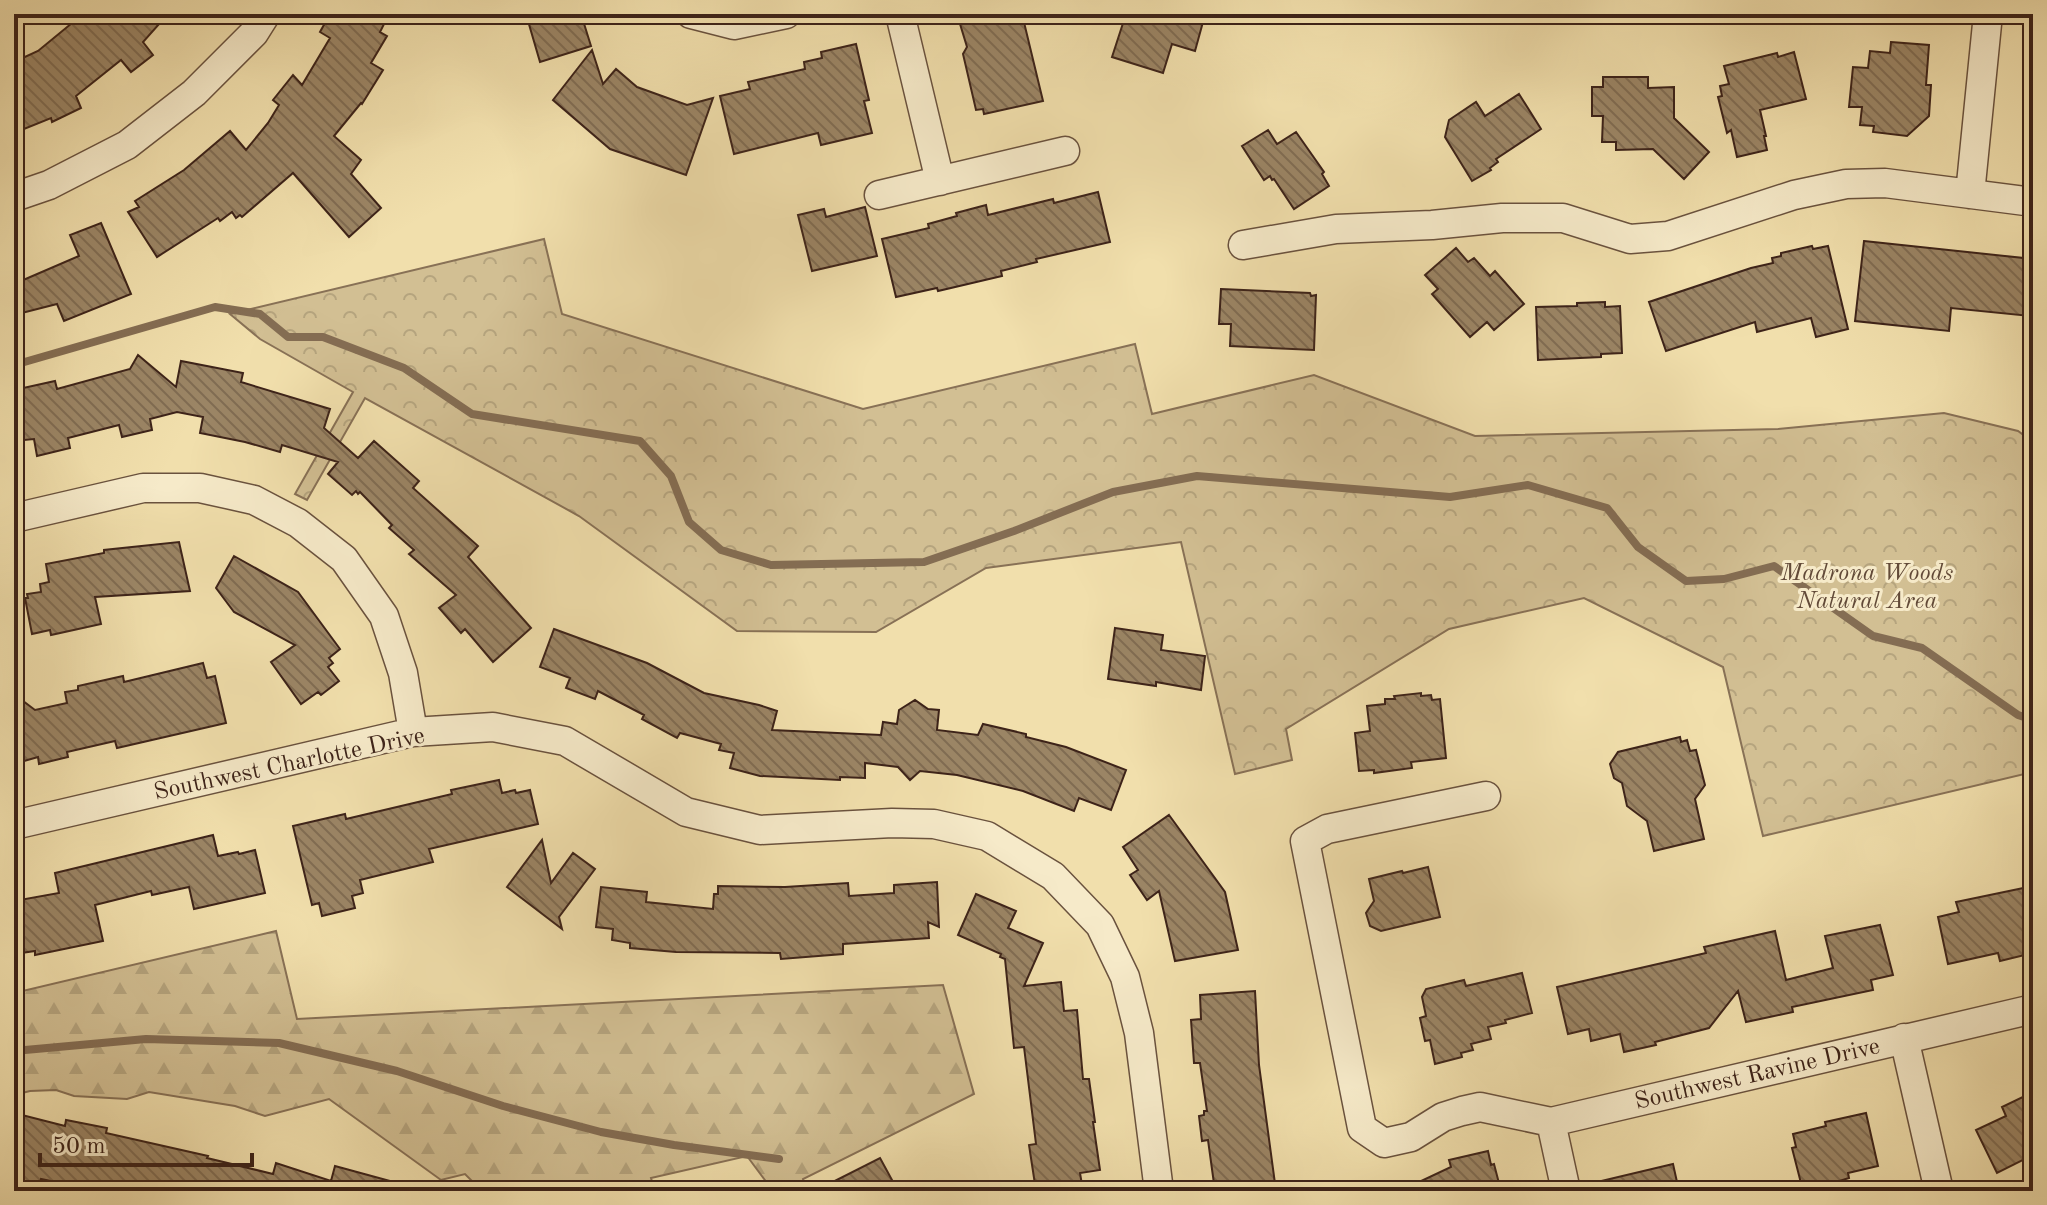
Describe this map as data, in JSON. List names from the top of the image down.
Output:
{
  "streets": {
    "street": ["Southwest Charlotte Drive", "Southwest Ravine Drive"]
  },
  "parks": ["Madrona Woods Natural Area"],
  "scale_bar": "50 m"
}
